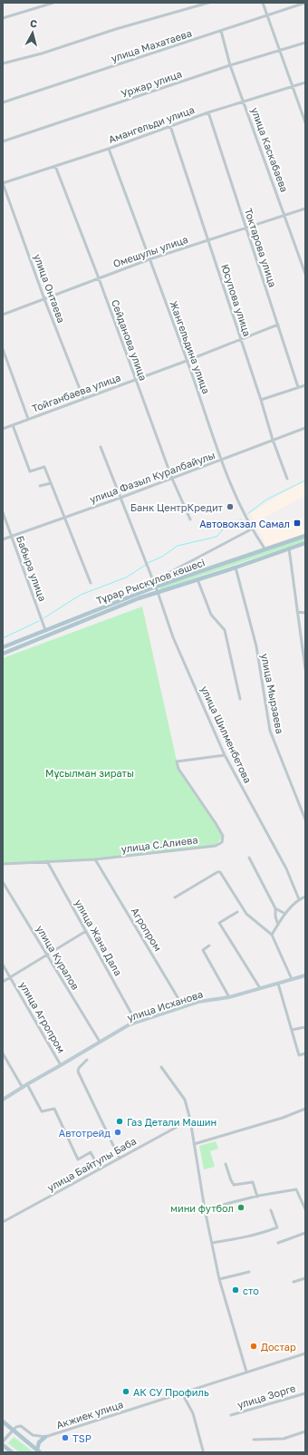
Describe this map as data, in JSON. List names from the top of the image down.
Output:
{
  "streets": {
    "main road": ["Тұрар Рыскұлов көшесі", "улица Исханова"],
    "street": [
      "улица Махатаева",
      "Уржар улица",
      "Амангельди улица",
      "улица Каскабаева",
      "Токтарова улица",
      "Омешулы улица",
      "улица Онтаева",
      "Юсупова улица",
      "Сейданова улица",
      "Жангельдина улица",
      "Тойганбаева улица",
      "улица Фазыл Куралбайулы",
      "Бабыра улица",
      "улица Мырзаева",
      "улица Шилменбетова",
      "улица С.Алиева",
      "Агропром",
      "улица Жана Дала",
      "улица Куралов",
      "улица Агропром",
      "улица Байтулы Баба",
      "улица Зорге",
      "Акжиек улица"
    ]
  },
  "crossings": [
    ["улица Махатаева", "улица Каскабаева"],
    ["Уржар улица", "улица Каскабаева"],
    ["Амангельди улица", "улица Каскабаева"],
    ["Амангельди улица", "Токтарова улица"],
    ["Амангельди улица", "улица Онтаева"],
    ["Амангельди улица", "Юсупова улица"],
    ["Амангельди улица", "Сейданова улица"],
    ["Амангельди улица", "Жангельдина улица"],
    ["улица Каскабаева", "Омешулы улица"],
    ["Токтарова улица", "Омешулы улица"],
    ["Токтарова улица", "Тойганбаева улица"],
    ["Омешулы улица", "улица Онтаева"],
    ["Омешулы улица", "Юсупова улица"],
    ["Омешулы улица", "Сейданова улица"],
    ["Омешулы улица", "Жангельдина улица"],
    ["улица Онтаева", "Тойганбаева улица"],
    ["Юсупова улица", "Тойганбаева улица"],
    ["Юсупова улица", "улица Фазыл Куралбайулы"],
    ["Сейданова улица", "Тойганбаева улица"],
    ["Сейданова улица", "улица Фазыл Куралбайулы"],
    ["Жангельдина улица", "Тойганбаева улица"],
    ["Жангельдина улица", "улица Фазыл Куралбайулы"],
    ["Жангельдина улица", "Тұрар Рыскұлов көшесі"],
    ["улица Фазыл Куралбайулы", "Бабыра улица"],
    ["улица Фазыл Куралбайулы", "улица Шилменбетова"],
    ["Бабыра улица", "Тұрар Рыскұлов көшесі"],
    ["Тұрар Рыскұлов көшесі", "улица Шилменбетова"],
    ["улица Шилменбетова", "улица С.Алиева"],
    ["улица С.Алиева", "Агропром"],
    ["улица С.Алиева", "улица Жана Дала"],
    ["Агропром", "улица Исханова"],
    ["улица Жана Дала", "улица Исханова"],
    ["улица Жана Дала", "улица Агропром"],
    ["улица Куралов", "улица Исханова"],
    ["улица Куралов", "улица Агропром"],
    ["улица Исханова", "улица Агропром"]
  ],
  "parks": ["Мұсылман зираты"],
  "places": {
    "other": [
      "Банк ЦентрКредит",
      "Газ Детали Машин",
      "Автотрейд",
      "мини футбол",
      "сто",
      "Достар",
      "АК СУ Профиль",
      "TSP"
    ],
    "transit": ["Автовокзал Самал"]
  },
  "north": "top"
}
